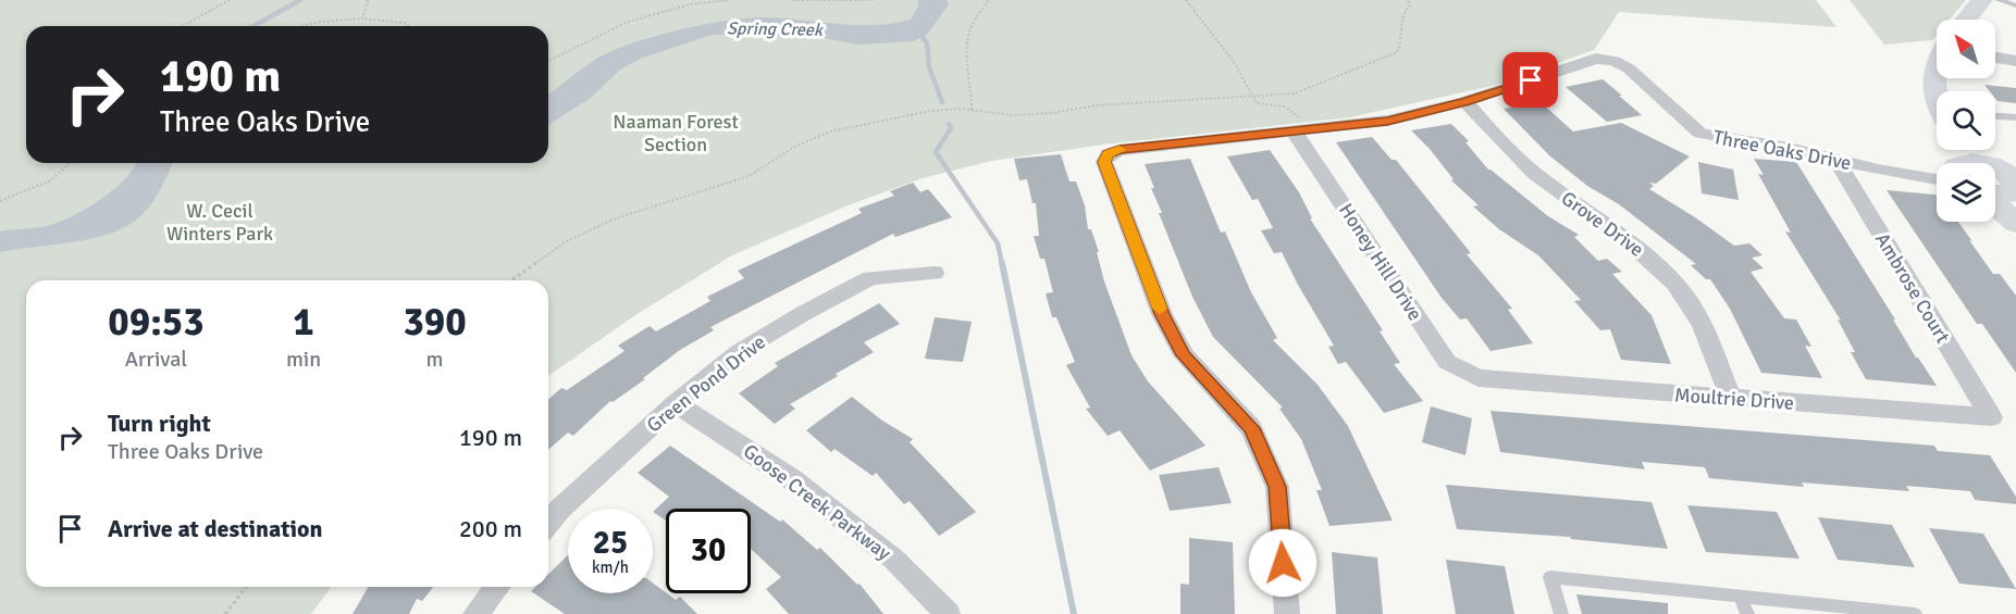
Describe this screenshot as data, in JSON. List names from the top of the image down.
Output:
{
  "streets": {
    "street": [
      "Three Oaks Drive",
      "Grove Drive",
      "Honey Hill Drive",
      "Ambrose Court",
      "Green Pond Drive",
      "Moultrie Drive",
      "Goose Creek Parkway"
    ]
  },
  "crossings": [
    ["Three Oaks Drive", "Grove Drive"],
    ["Three Oaks Drive", "Honey Hill Drive"],
    ["Three Oaks Drive", "Ambrose Court"],
    ["Grove Drive", "Moultrie Drive"],
    ["Honey Hill Drive", "Moultrie Drive"],
    ["Ambrose Court", "Moultrie Drive"],
    ["Green Pond Drive", "Goose Creek Parkway"]
  ],
  "water": ["Spring Creek"],
  "parks": ["Naaman Forest Section", "W. Cecil Winters Park"],
  "north": "top left",
  "page": {
    "turn": ["190 m", "Three Oaks Drive"],
    "eta": [
      "09:53",
      "Arrival",
      "1",
      "min",
      "390",
      "m"
    ],
    "list": [
      {
        "name": "Turn right",
        "note": "Three Oaks Drive",
        "value": "190 m"
      },
      {
        "name": "Arrive at destination",
        "value": "200 m"
      }
    ],
    "speed": "25 km/h",
    "limit": "30"
  }
}
